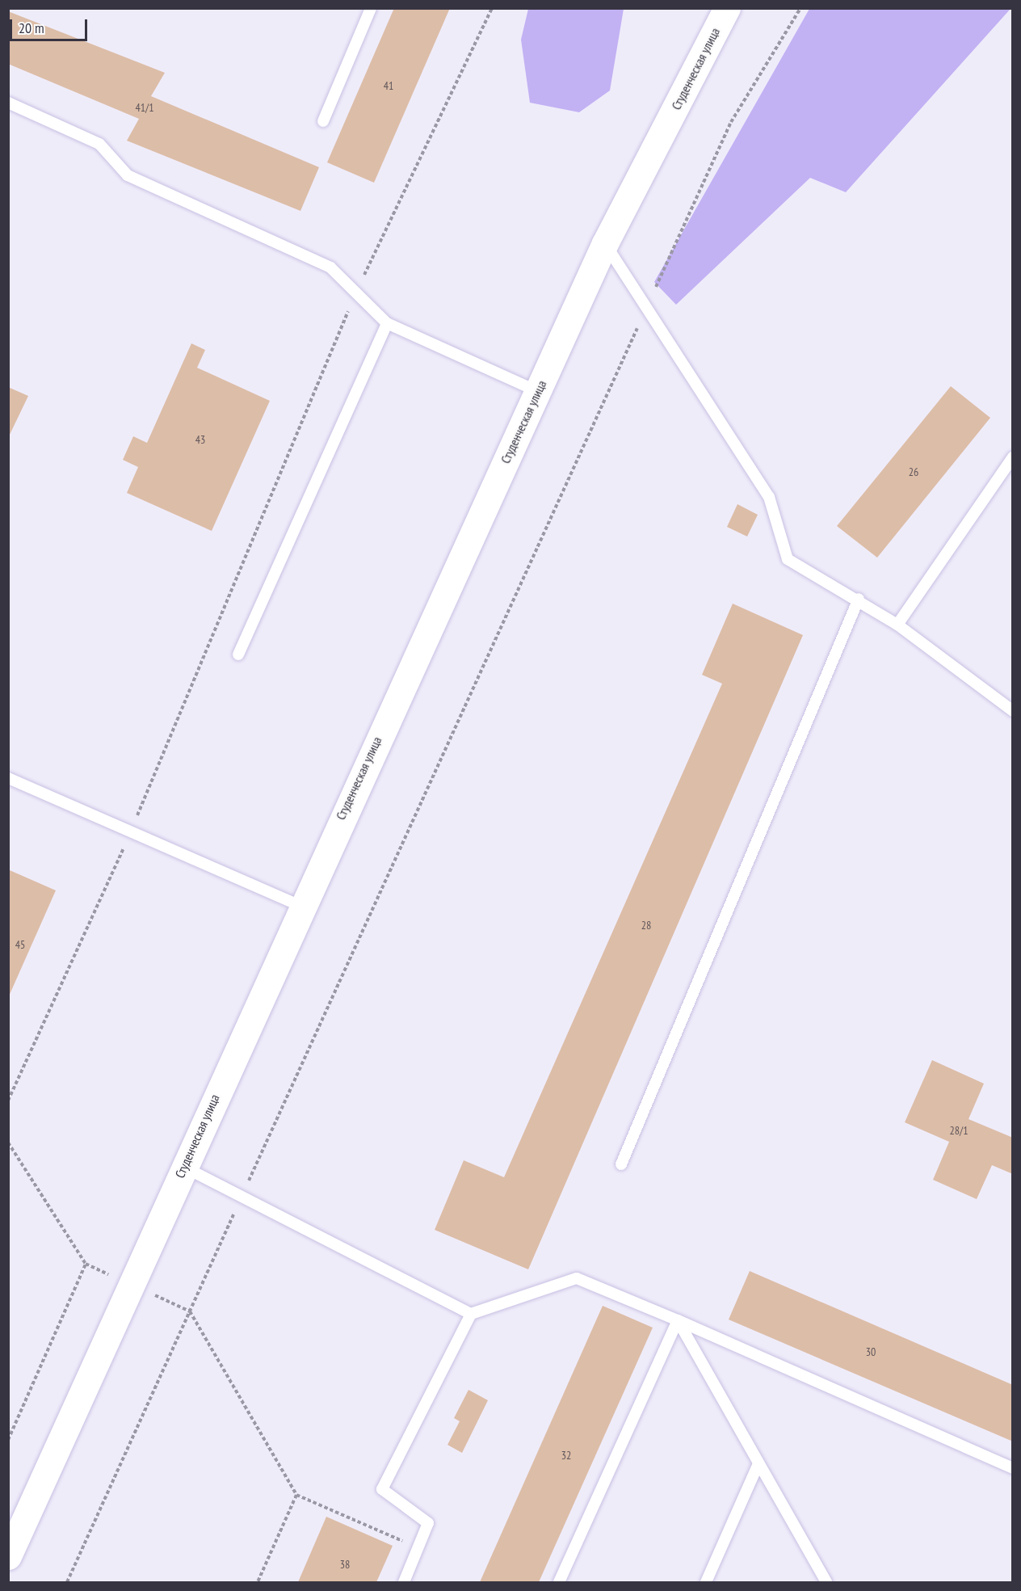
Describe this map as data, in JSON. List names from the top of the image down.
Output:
{
  "streets": {
    "street": ["Студенческая улица"]
  },
  "house_numbers": [
    "41",
    "41/1",
    "43",
    "26",
    "28",
    "45",
    "28/1",
    "30",
    "32",
    "38"
  ],
  "scale_bar": "20 m"
}
